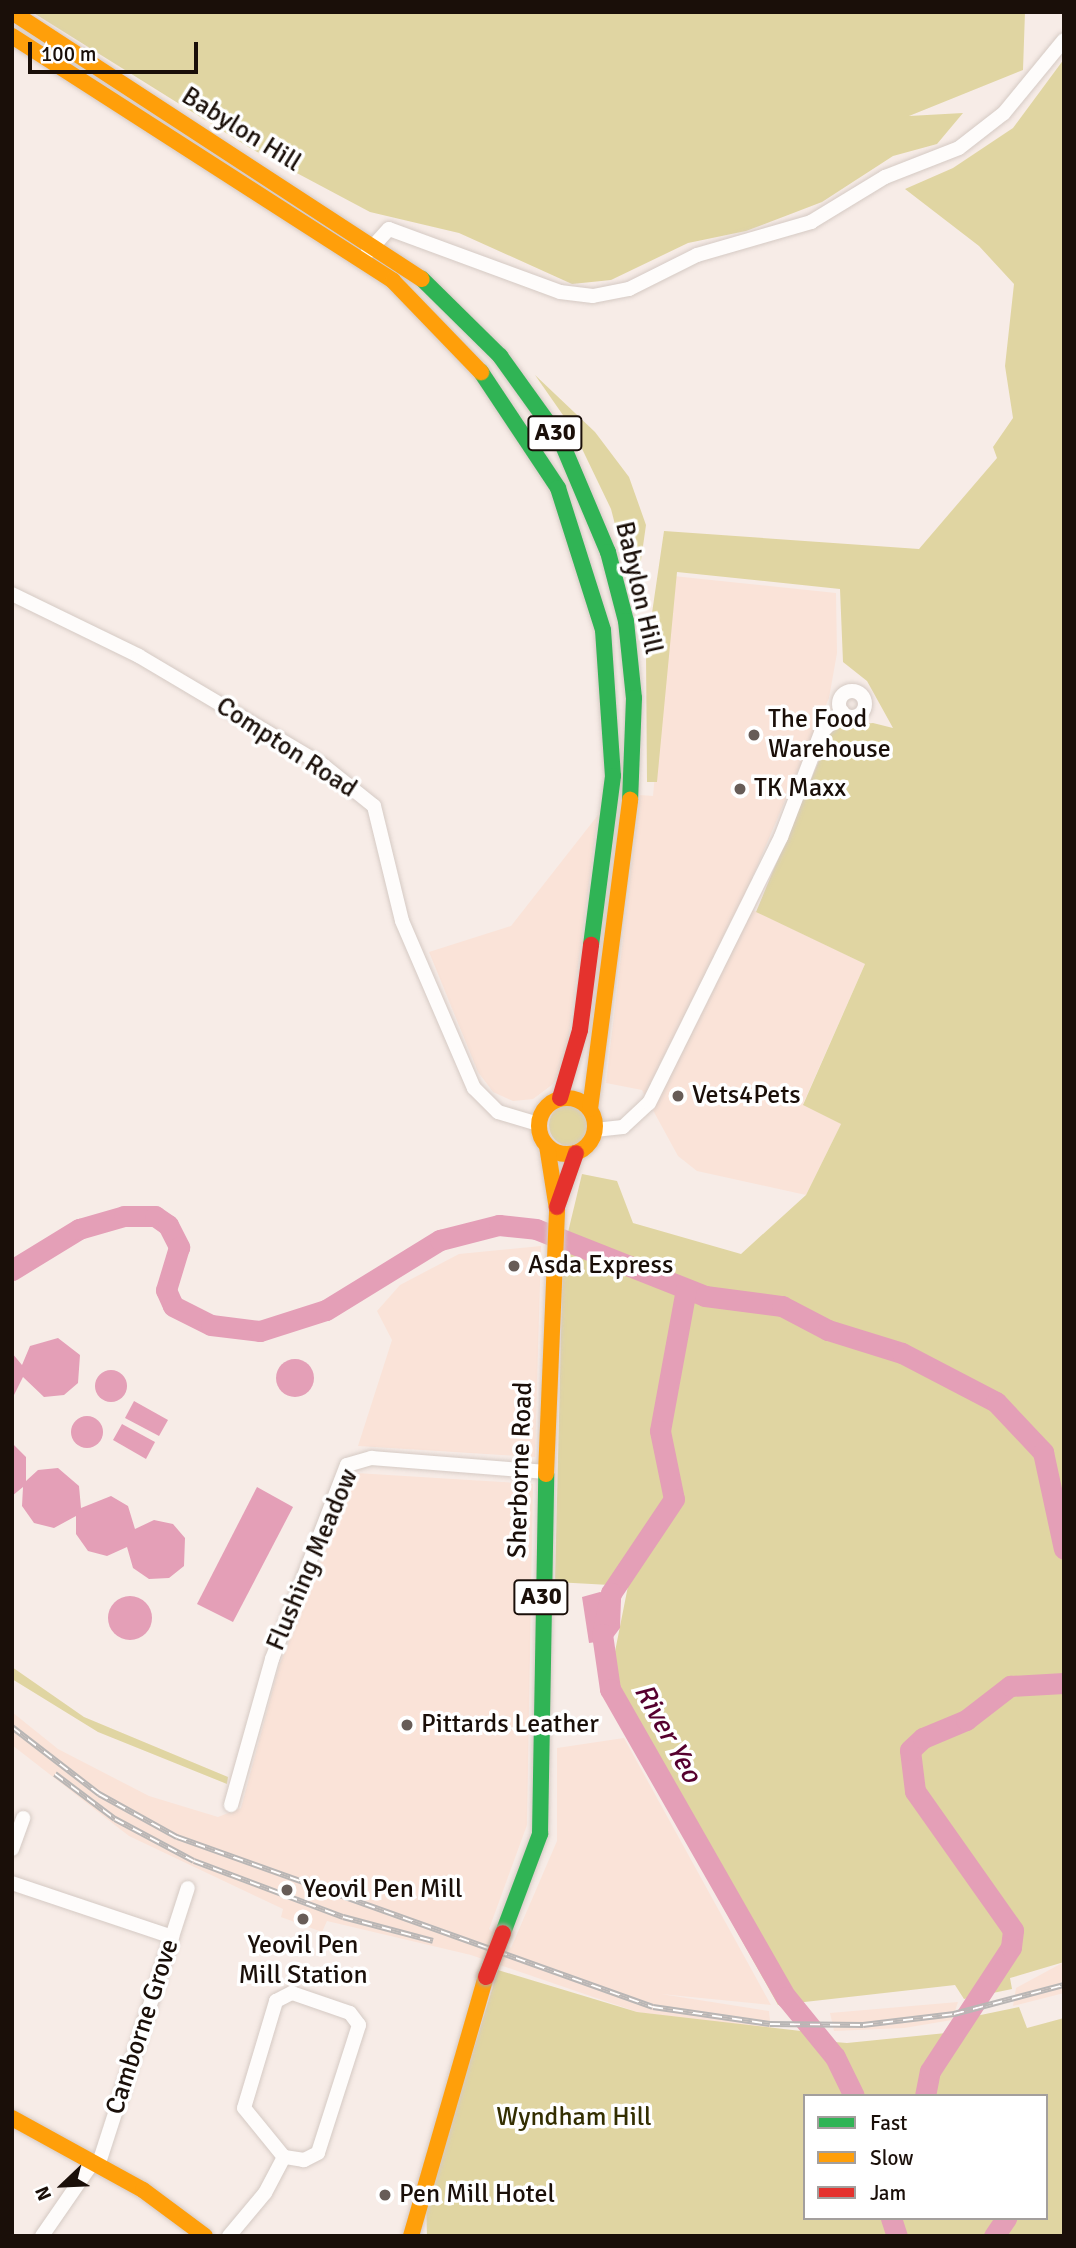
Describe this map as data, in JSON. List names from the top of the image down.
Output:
{
  "streets": {
    "main road": ["Babylon Hill", "A30", "Sherborne Road"],
    "street": ["Compton Road", "Flushing Meadow", "Camborne Grove"]
  },
  "crossings": [
    ["Babylon Hill", "A30"],
    ["Babylon Hill", "Compton Road"],
    ["A30", "Compton Road"],
    ["A30", "Sherborne Road"],
    ["Sherborne Road", "Flushing Meadow"]
  ],
  "water": ["River Yeo"],
  "parks": ["Wyndham Hill"],
  "places": [
    "The Food Warehouse",
    "TK Maxx",
    "Vets4Pets",
    "Asda Express",
    "Pittards Leather",
    "Yeovil Pen Mill",
    "Yeovil Pen Mill Station",
    "Pen Mill Hotel"
  ],
  "legend": ["Fast", "Slow", "Jam"],
  "scale_bar": "100 m",
  "north": "bottom left"
}
